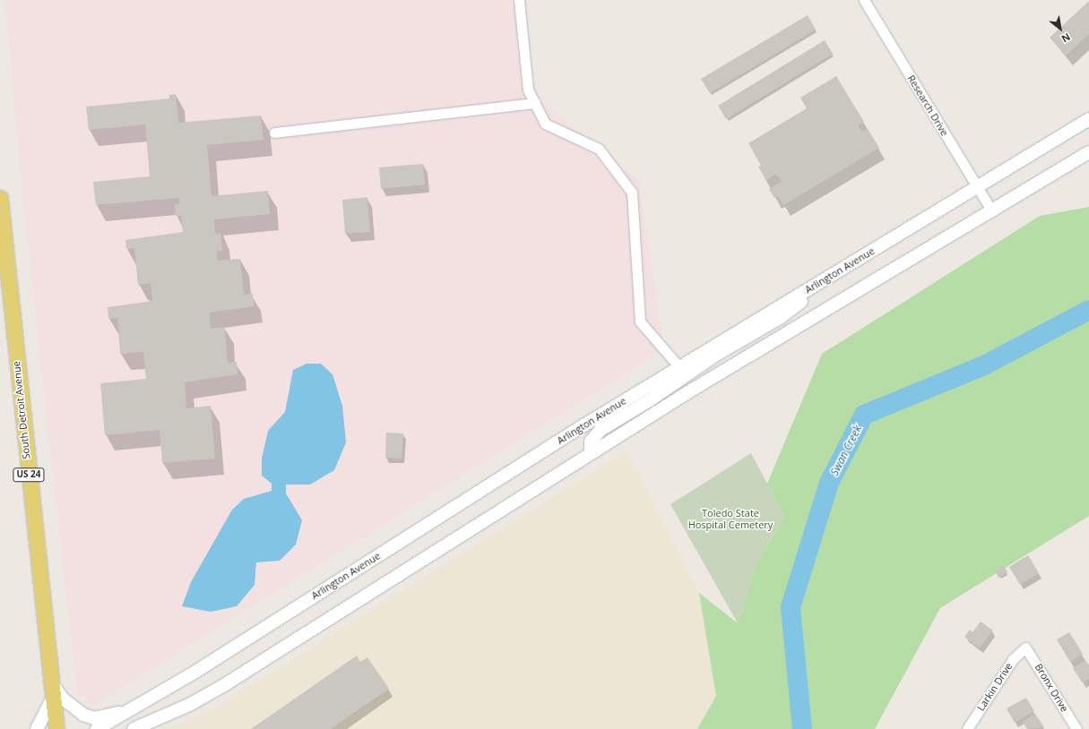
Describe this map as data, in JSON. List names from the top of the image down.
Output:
{
  "streets": {
    "main road": ["South Detroit Avenue", "US 24"],
    "street": [
      "Research Drive",
      "Arlington Avenue",
      "Larkin Drive",
      "Bronx Drive"
    ]
  },
  "crossings": [
    ["Research Drive", "Arlington Avenue"],
    ["Larkin Drive", "Bronx Drive"]
  ],
  "water": ["Swan Creek"],
  "parks": ["Toledo State Hospital Cemetery"],
  "north": "bottom right"
}
